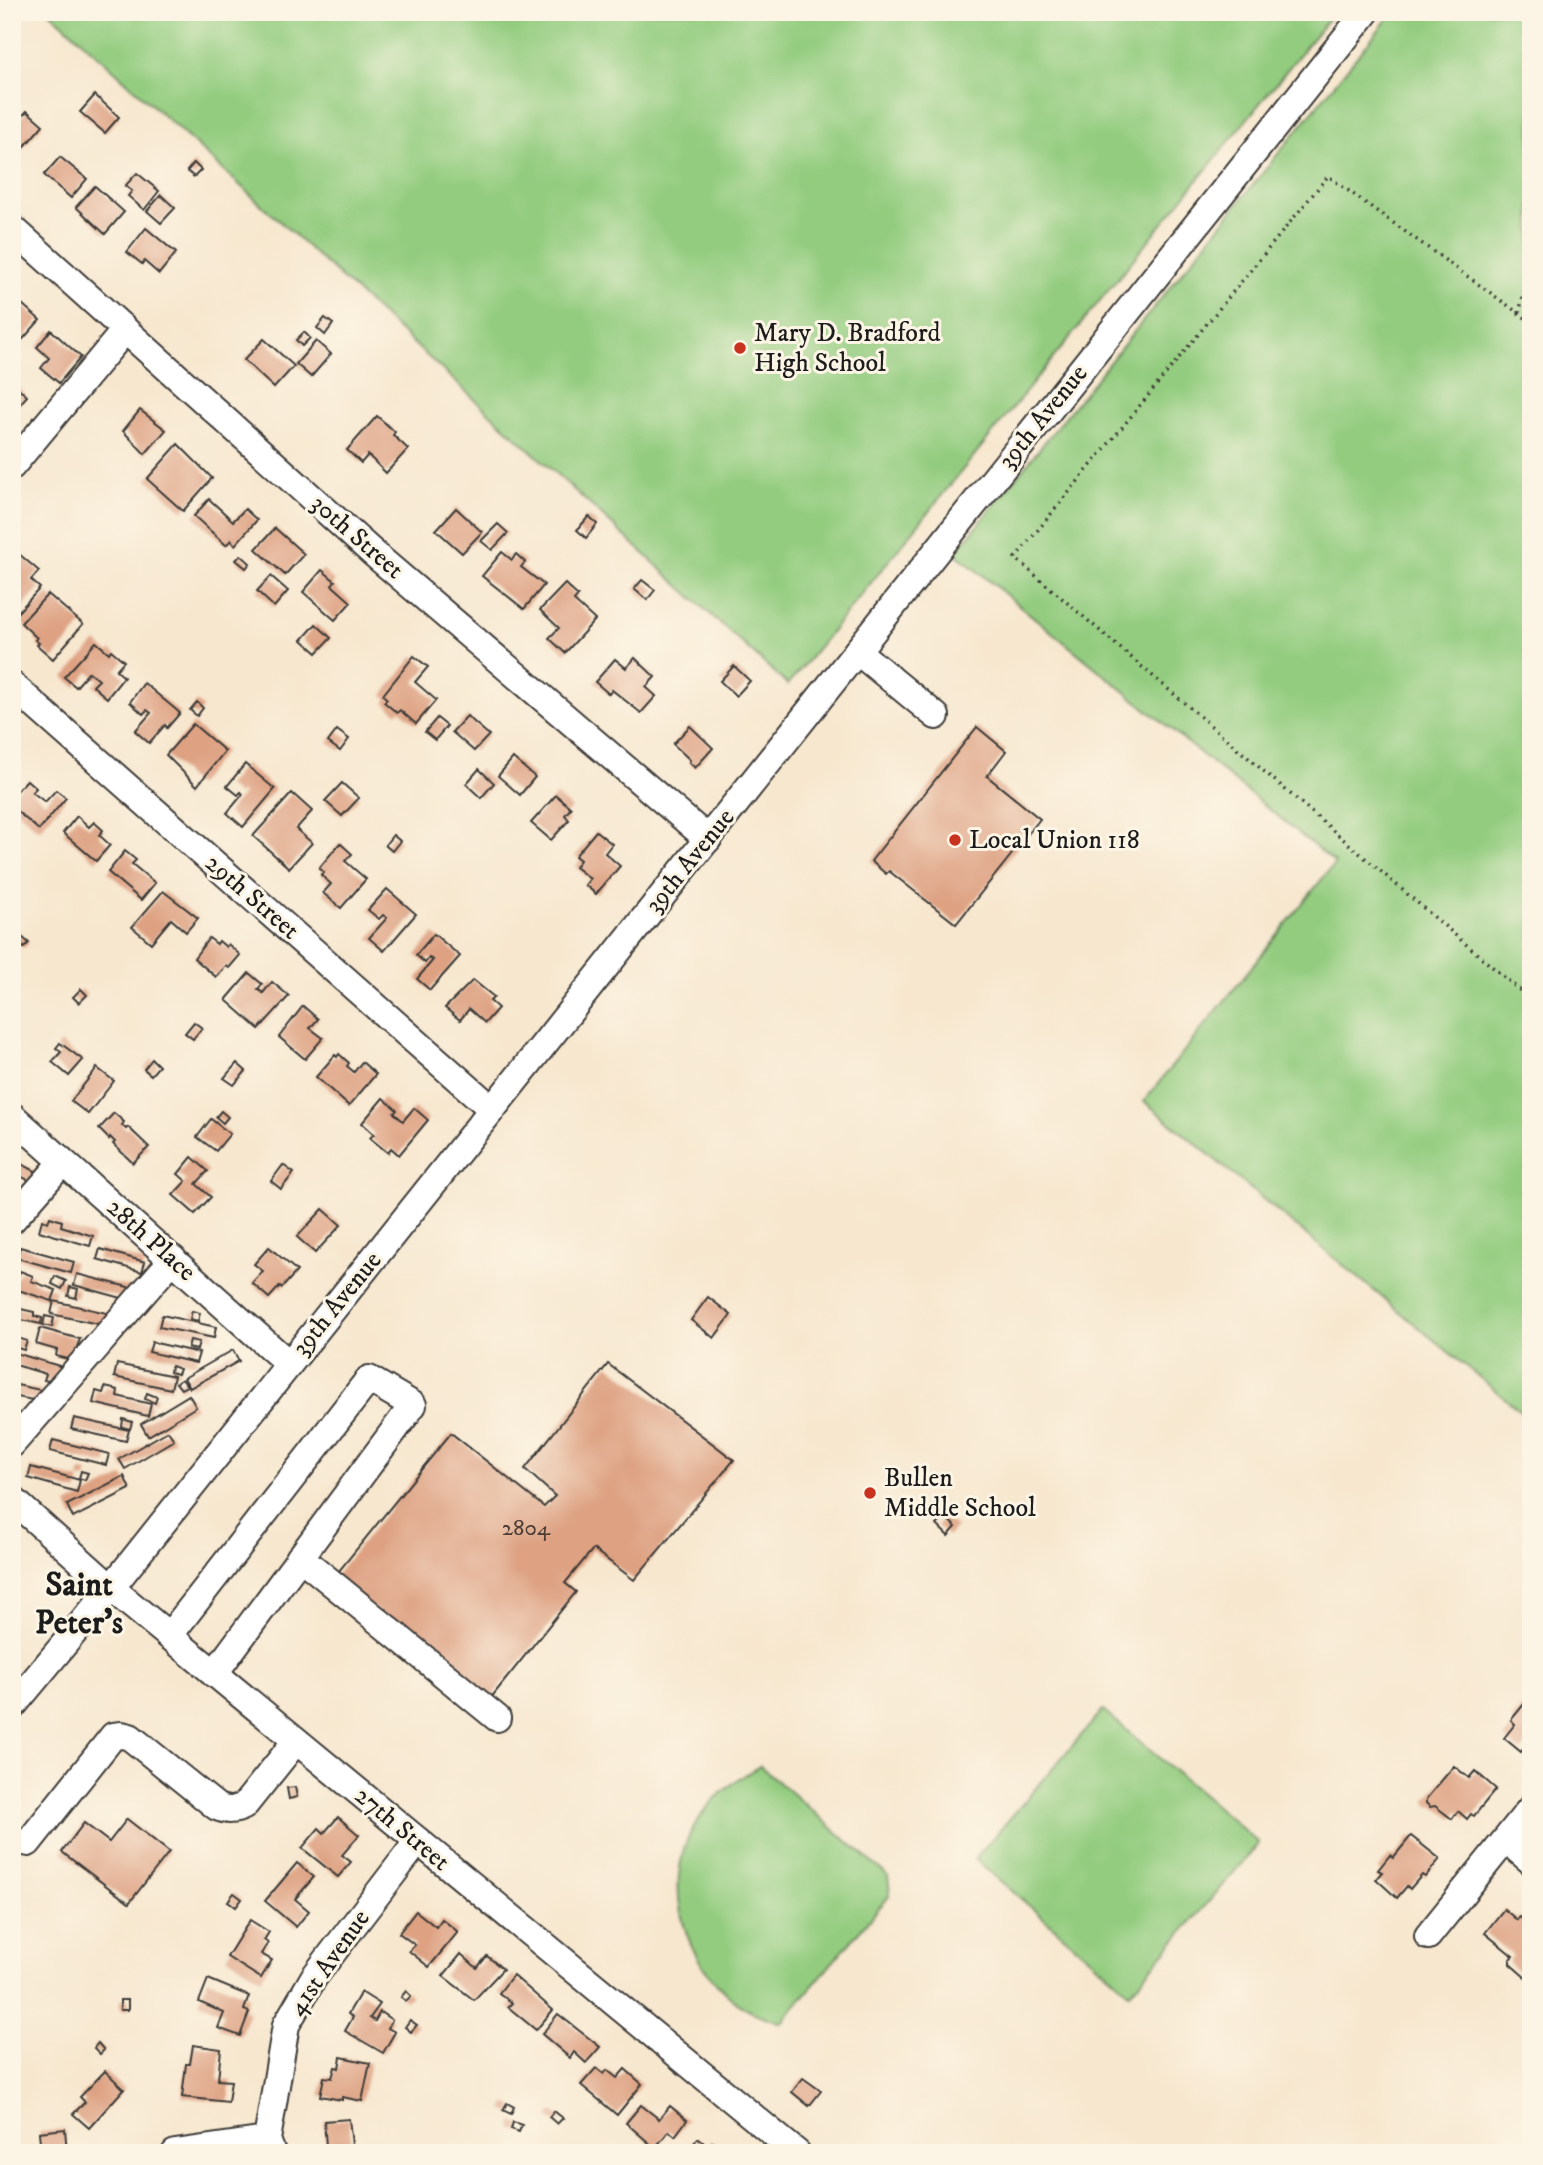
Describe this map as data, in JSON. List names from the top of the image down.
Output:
{
  "streets": {
    "street": [
      "39th Avenue",
      "30th Street",
      "29th Street",
      "28th Place",
      "27th Street",
      "41st Avenue"
    ]
  },
  "crossings": [
    ["39th Avenue", "30th Street"],
    ["39th Avenue", "29th Street"],
    ["39th Avenue", "28th Place"],
    ["39th Avenue", "27th Street"],
    ["27th Street", "41st Avenue"]
  ],
  "districts": ["Saint Peter's"],
  "places": ["Mary D. Bradford High School", "Local Union 118", "Bullen Middle School"],
  "house_numbers": ["2804"]
}
